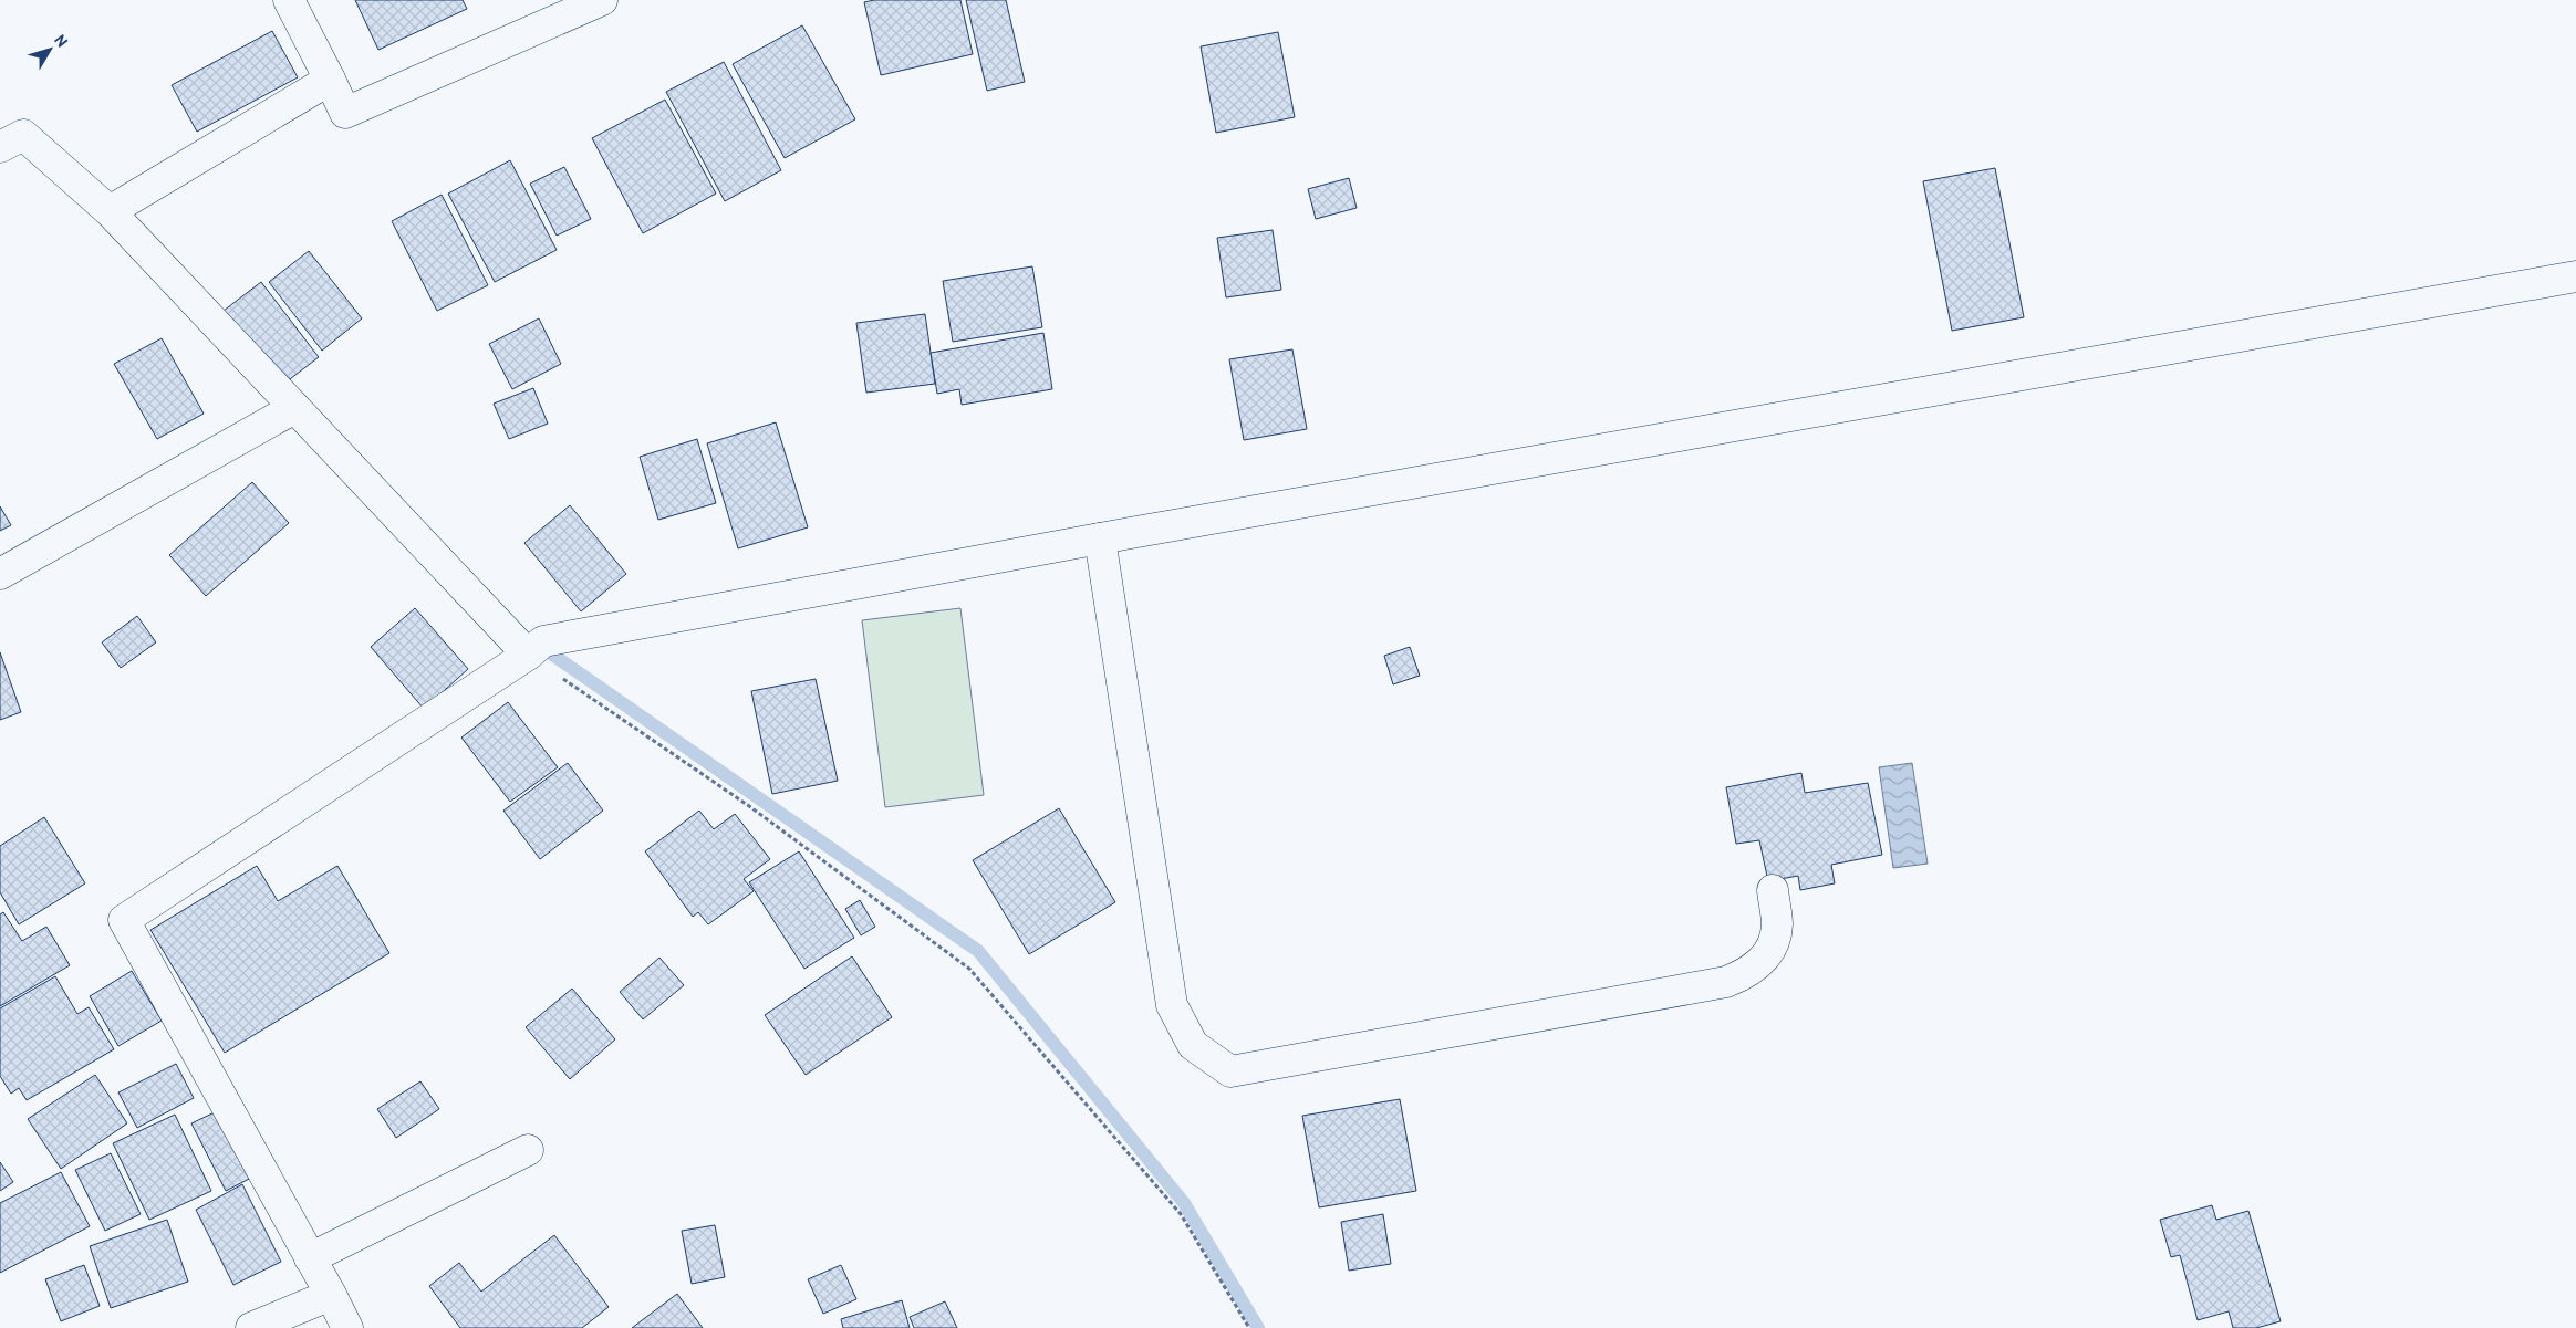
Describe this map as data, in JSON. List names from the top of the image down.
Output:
{
  "north": "top right"
}
